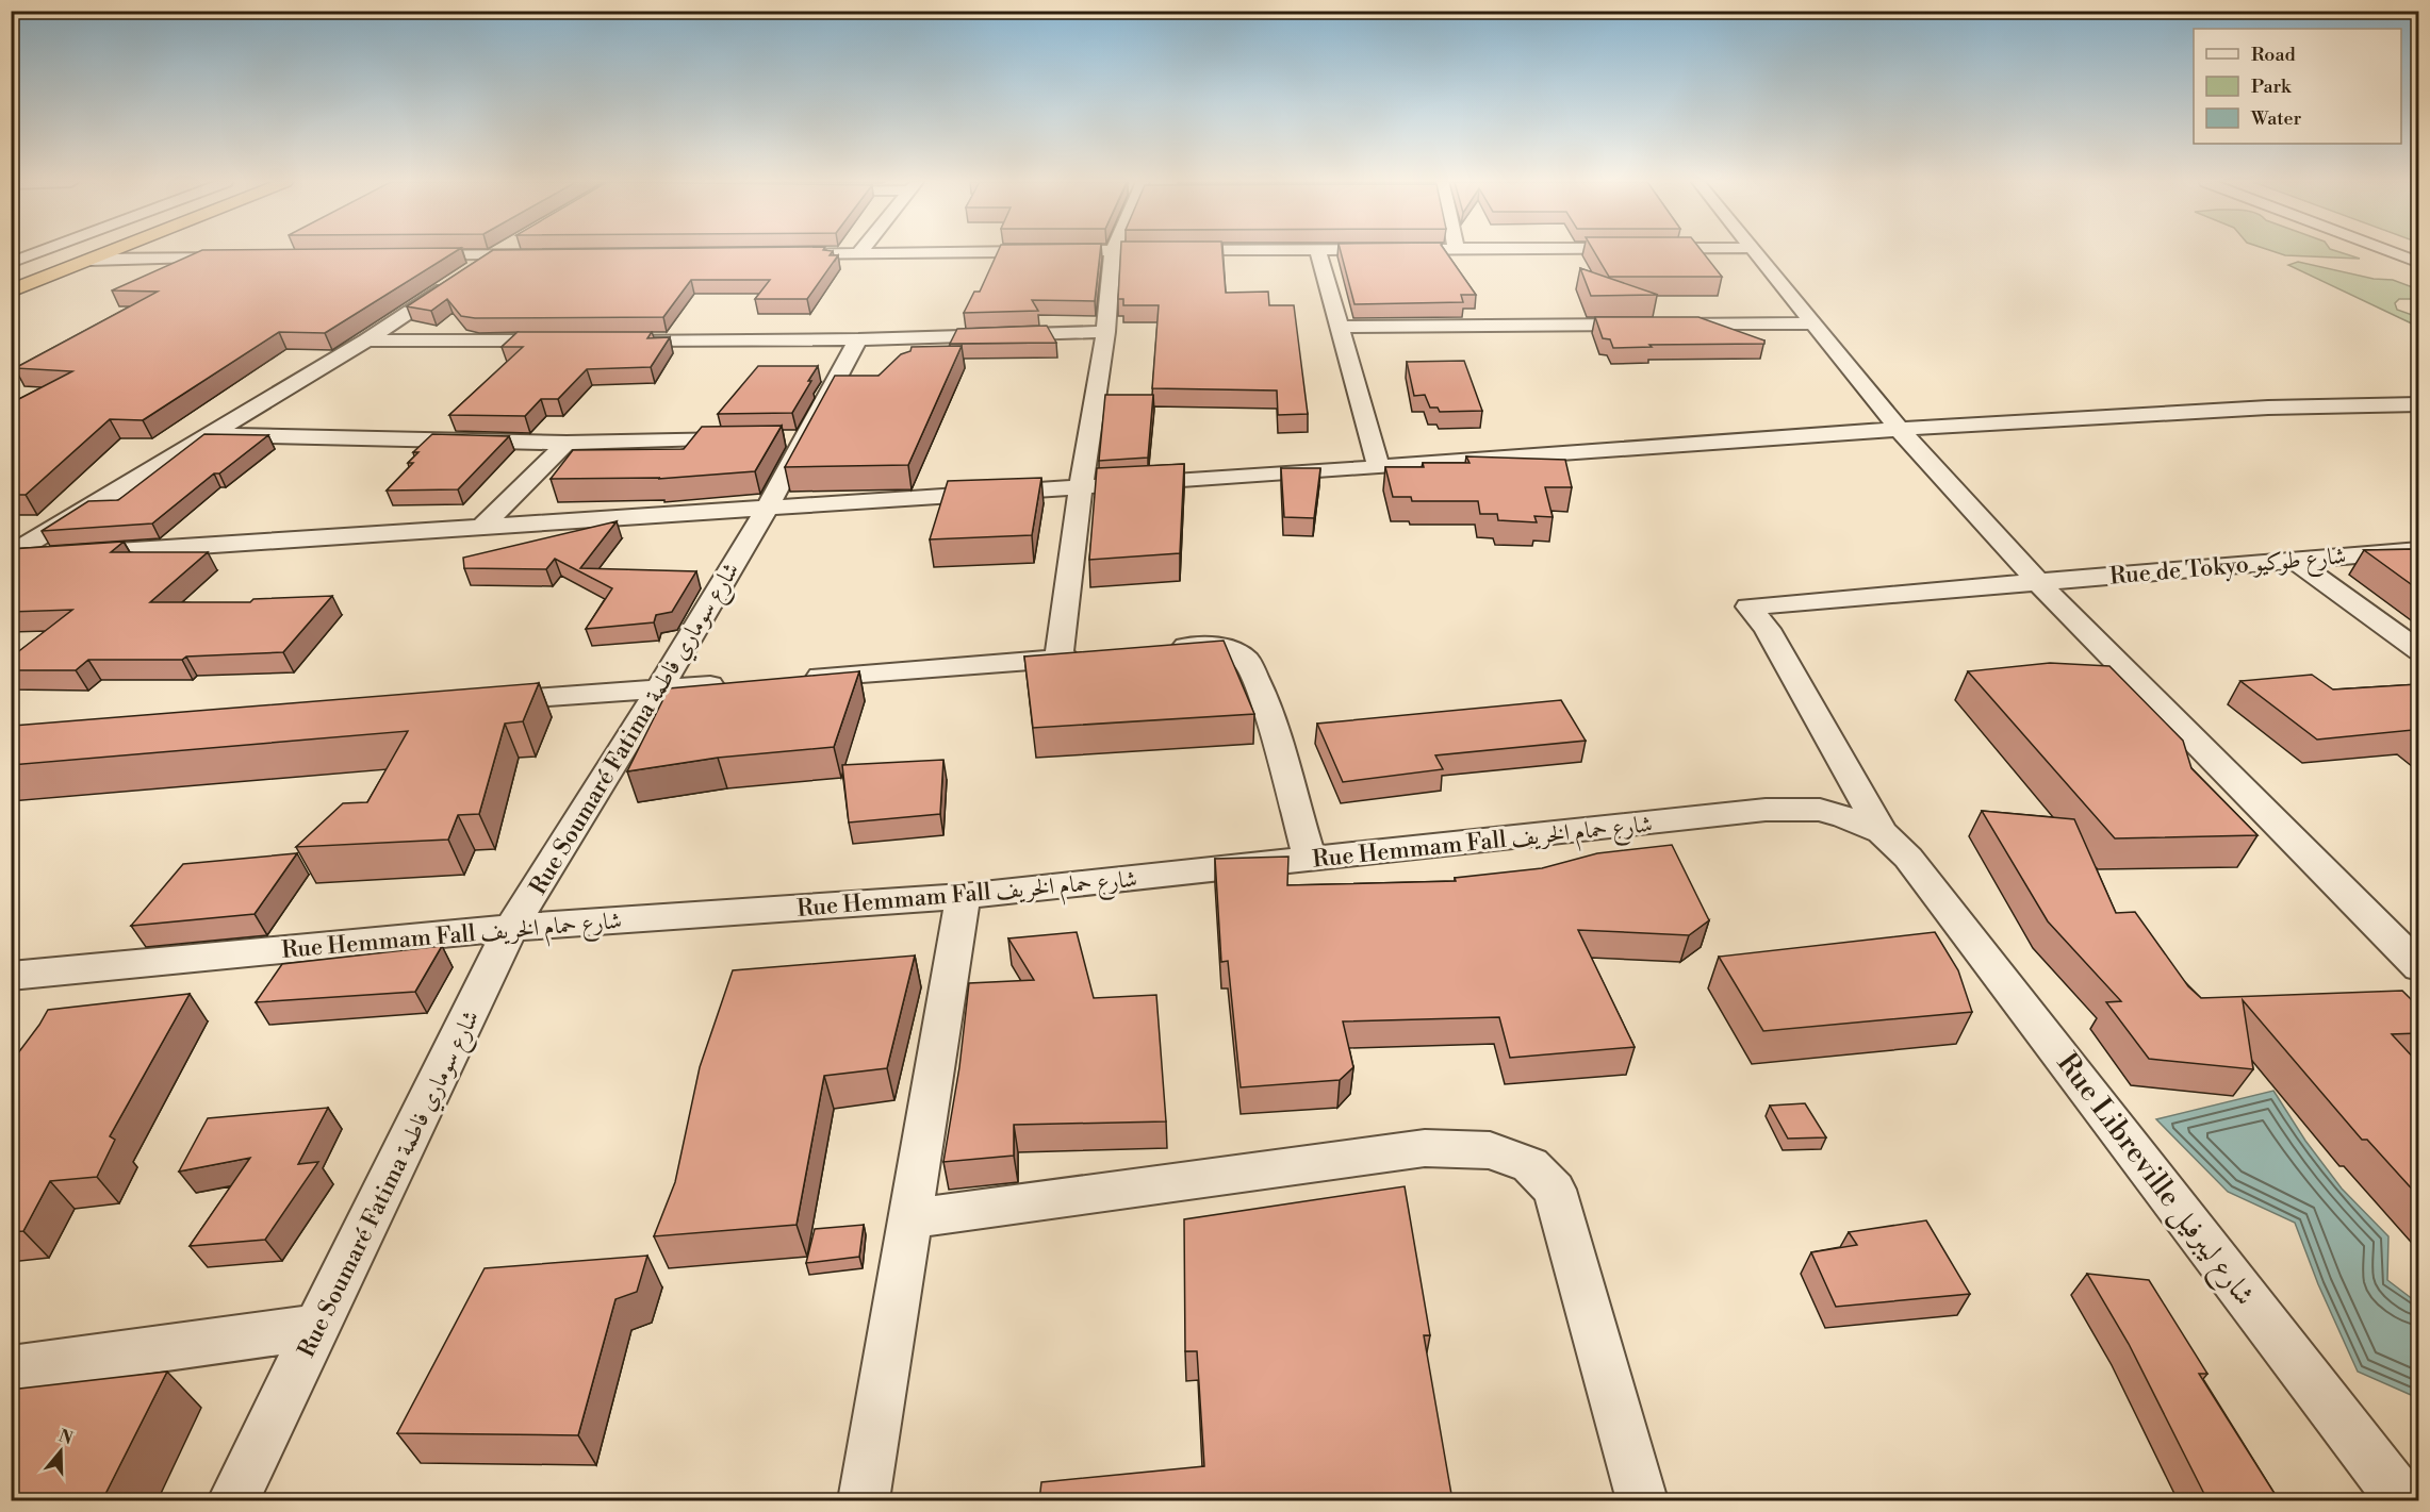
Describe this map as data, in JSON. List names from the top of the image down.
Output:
{
  "streets": {
    "street": [
      "Rue de Tokyo شارع طوكيو",
      "Rue Soumaré Fatima شارع سوماري فاطمة",
      "Rue Hemmam Fall شارع حمام الخريف",
      "Rue Libreville شارع ليبرفيل"
    ]
  },
  "crossings": [
    ["Rue de Tokyo شارع طوكيو", "Rue Hemmam Fall شارع حمام الخريف"],
    ["Rue de Tokyo شارع طوكيو", "Rue Libreville شارع ليبرفيل"],
    ["Rue Soumaré Fatima شارع سوماري فاطمة", "Rue Hemmam Fall شارع حمام الخريف"],
    ["Rue Hemmam Fall شارع حمام الخريف", "Rue Libreville شارع ليبرفيل"]
  ],
  "legend": ["Road", "Park", "Water"],
  "north": "top"
}
